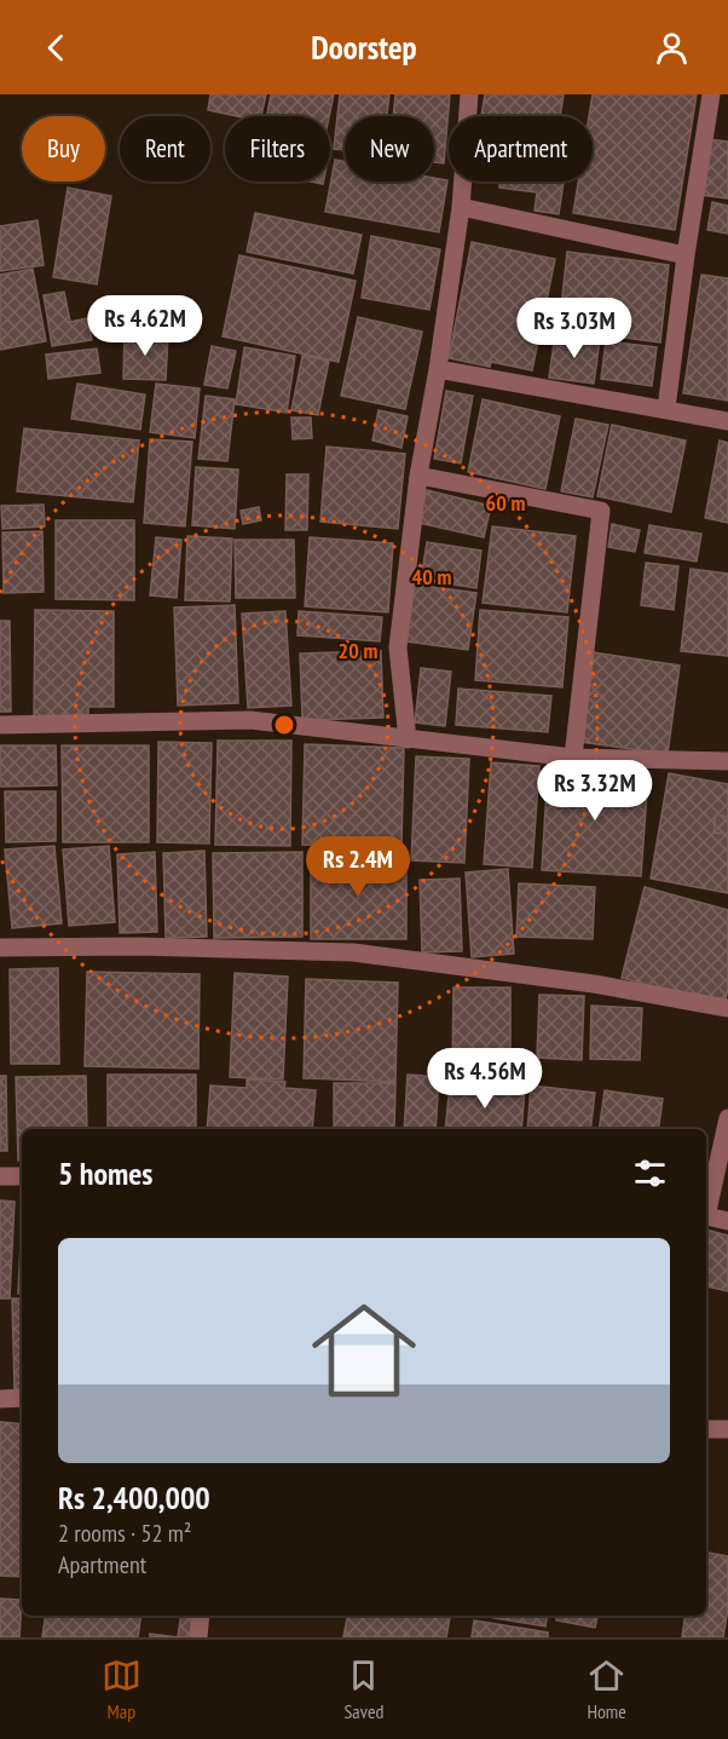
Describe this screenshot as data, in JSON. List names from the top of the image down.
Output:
{
  "page": {
    "header": "Doorstep",
    "chip": [
      "Buy",
      "Rent",
      "Filters",
      "New",
      "Apartment"
    ],
    "price": [
      "Rs 4.62M",
      "Rs 3.03M",
      "Rs 3.32M",
      "Rs 2.4M",
      "Rs 4.56M"
    ],
    "heading": "5 homes",
    "list": [
      {
        "name": "Rs 2,400,000",
        "note": "2 rooms · 52 m² · Apartment"
      }
    ],
    "tabs": ["Map", "Saved", "Home"]
  },
  "rings": ["60 m", "40 m", "20 m"]
}
